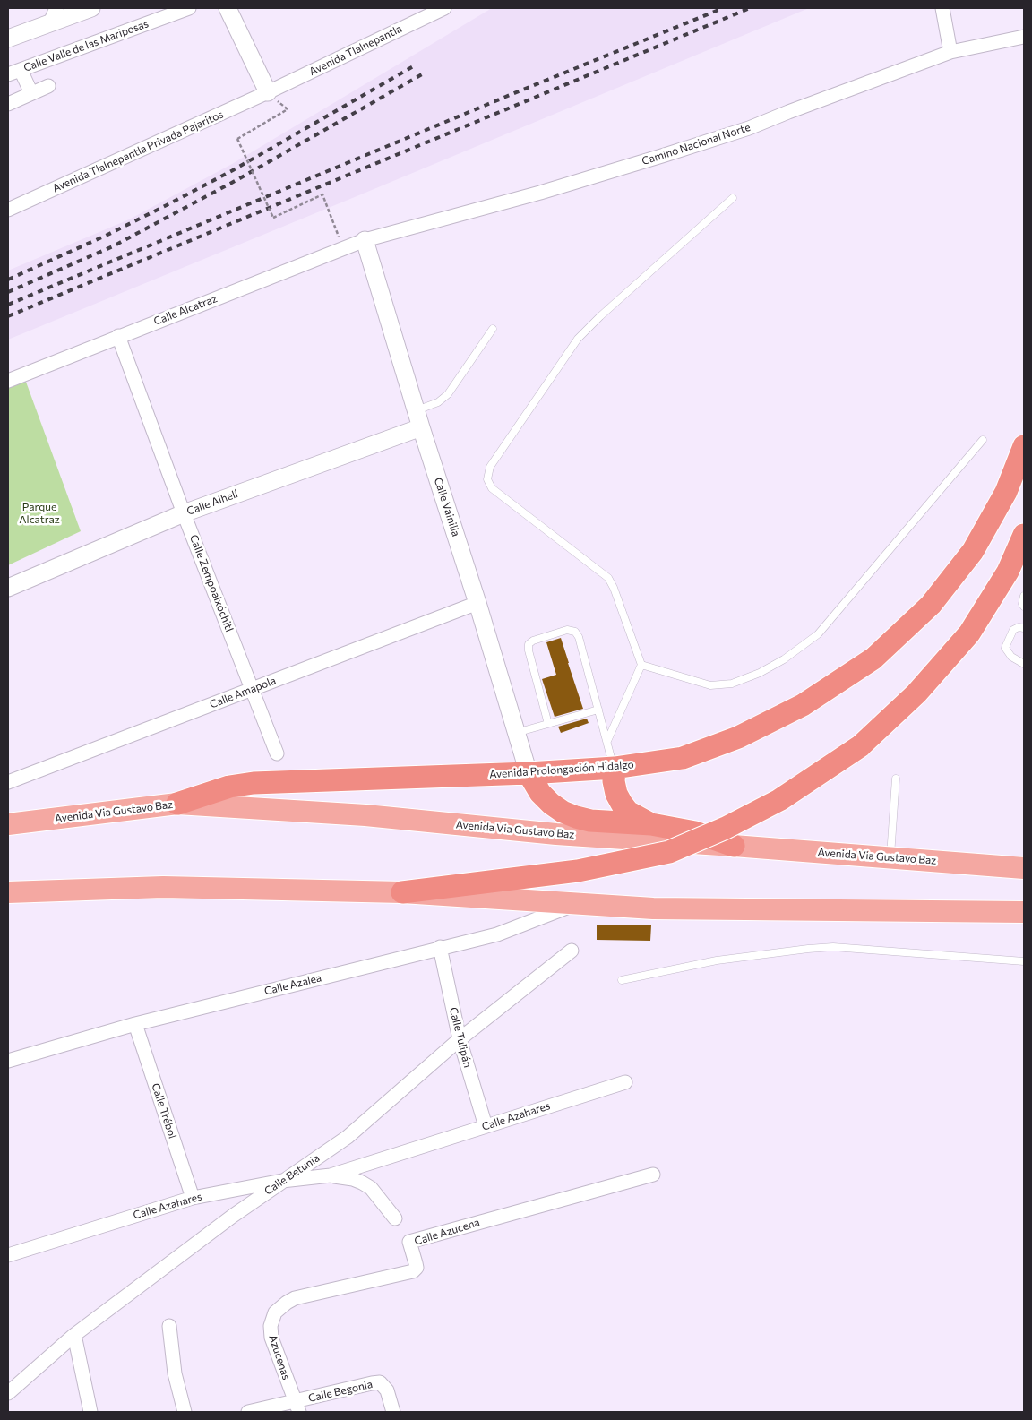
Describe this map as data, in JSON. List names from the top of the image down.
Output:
{
  "streets": {
    "highway": ["Avenida Prolongación Hidalgo"],
    "main road": ["Avenida Via Gustavo Baz"],
    "street": [
      "Calle Valle de las Mariposas",
      "Avenida Tlalnepantla",
      "Camino Nacional Norte",
      "Avenida Tlalnepantla Privada Pajaritos",
      "Calle Alcatraz",
      "Calle Alhelí",
      "Calle Vainilla",
      "Calle Zempoalxóchitl",
      "Calle Amapola",
      "Calle Azalea",
      "Calle Tulipán",
      "Calle Trébol",
      "Calle Azahares",
      "Calle Betunia",
      "Calle Azucena",
      "Azucenas",
      "Calle Begonia"
    ]
  },
  "crossings": [
    ["Avenida Tlalnepantla", "Avenida Tlalnepantla Privada Pajaritos"],
    ["Camino Nacional Norte", "Calle Alcatraz"],
    ["Camino Nacional Norte", "Calle Vainilla"],
    ["Calle Alcatraz", "Calle Vainilla"],
    ["Calle Alcatraz", "Calle Zempoalxóchitl"],
    ["Calle Alhelí", "Calle Vainilla"],
    ["Calle Alhelí", "Calle Zempoalxóchitl"],
    ["Calle Vainilla", "Calle Amapola"],
    ["Calle Vainilla", "Avenida Prolongación Hidalgo"],
    ["Calle Zempoalxóchitl", "Calle Amapola"],
    ["Avenida Prolongación Hidalgo", "Avenida Via Gustavo Baz"],
    ["Calle Azalea", "Calle Tulipán"],
    ["Calle Azalea", "Calle Trébol"],
    ["Calle Tulipán", "Calle Azahares"],
    ["Calle Tulipán", "Calle Betunia"],
    ["Calle Trébol", "Calle Azahares"],
    ["Calle Azahares", "Calle Betunia"],
    ["Calle Azucena", "Azucenas"],
    ["Azucenas", "Calle Begonia"]
  ],
  "parks": ["Parque Alcatraz"]
}
